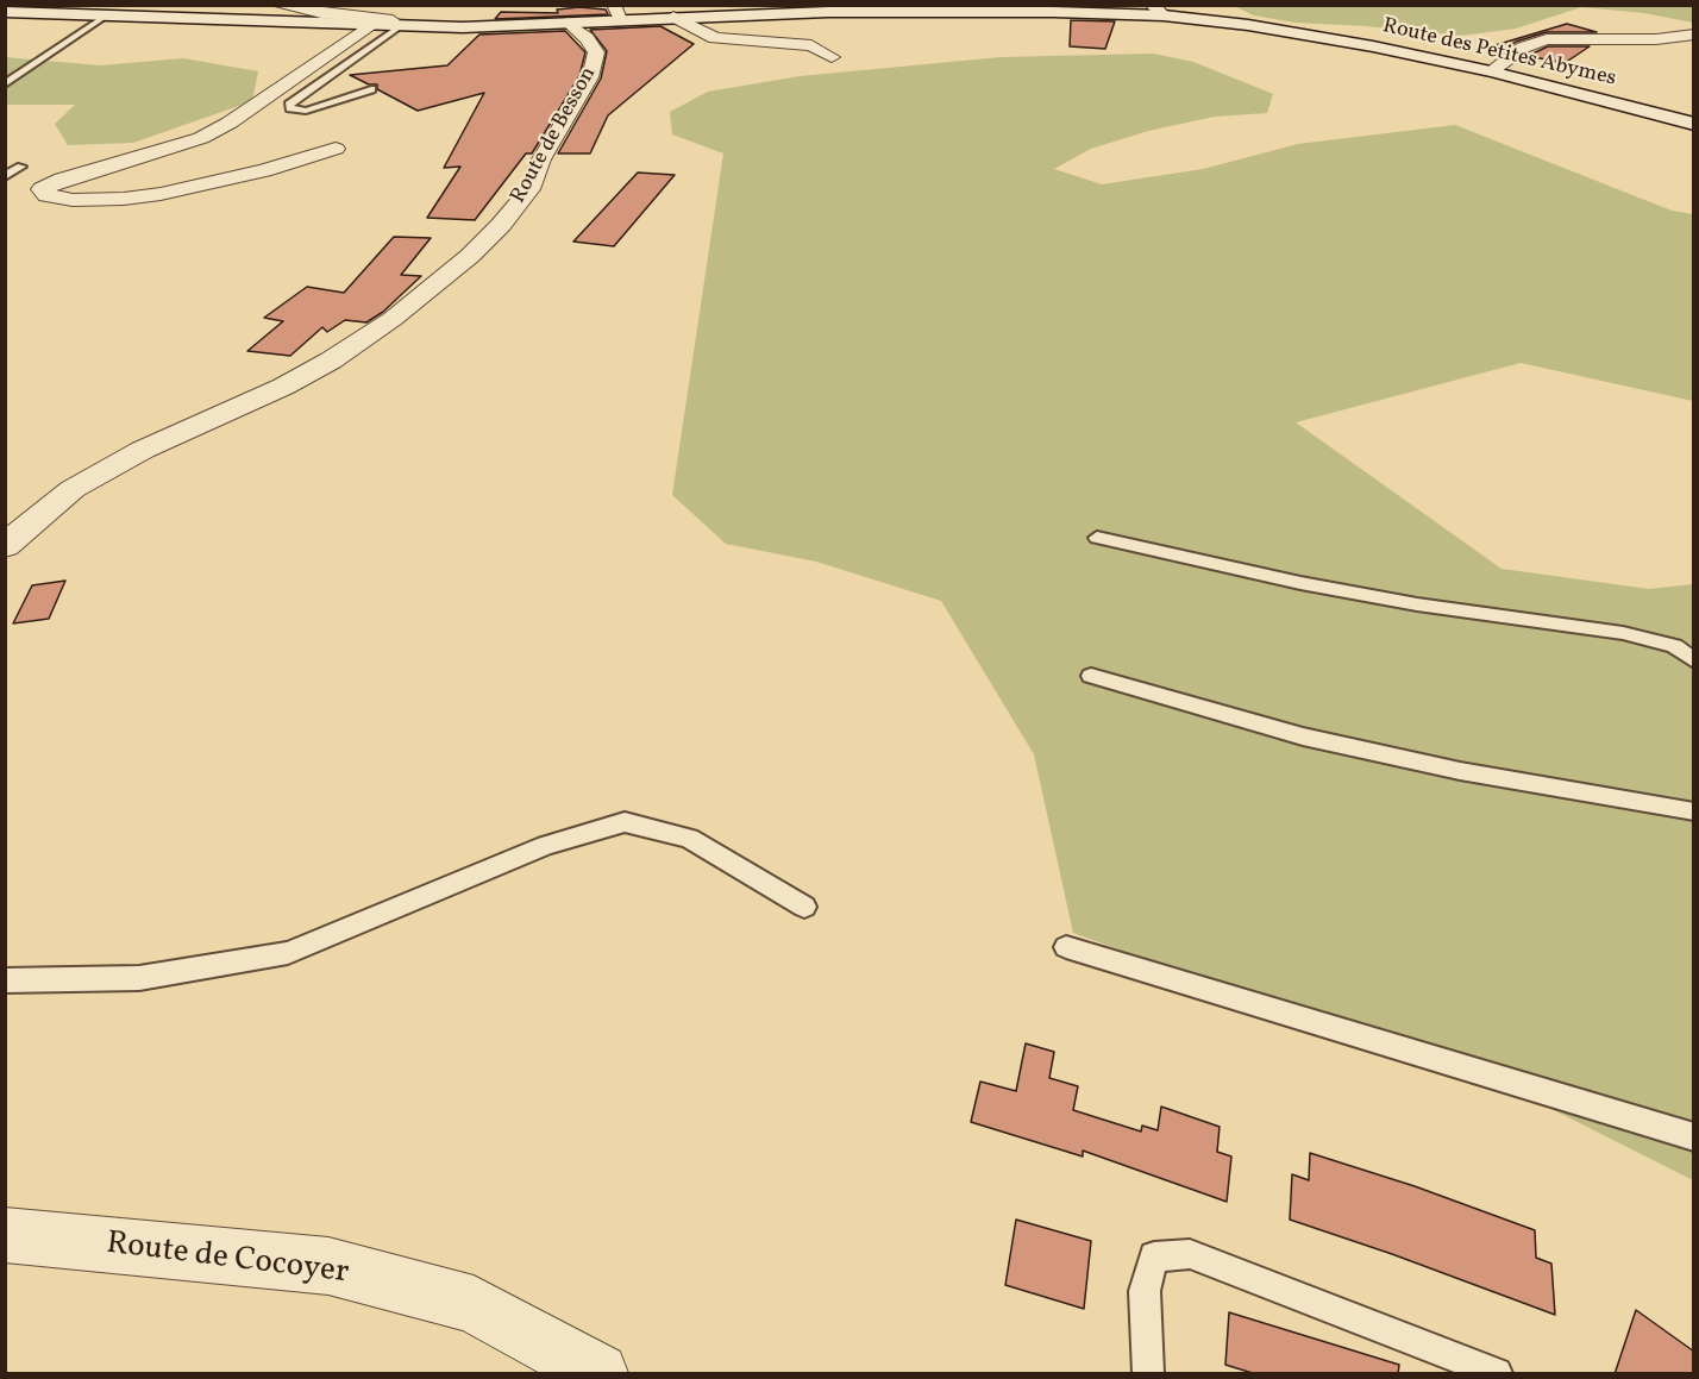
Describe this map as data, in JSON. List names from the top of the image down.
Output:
{
  "streets": {
    "main road": ["Route des Petites Abymes"],
    "street": ["Route de Besson", "Route de Cocoyer"]
  },
  "crossings": [
    ["Route des Petites Abymes", "Route de Besson"]
  ]
}
